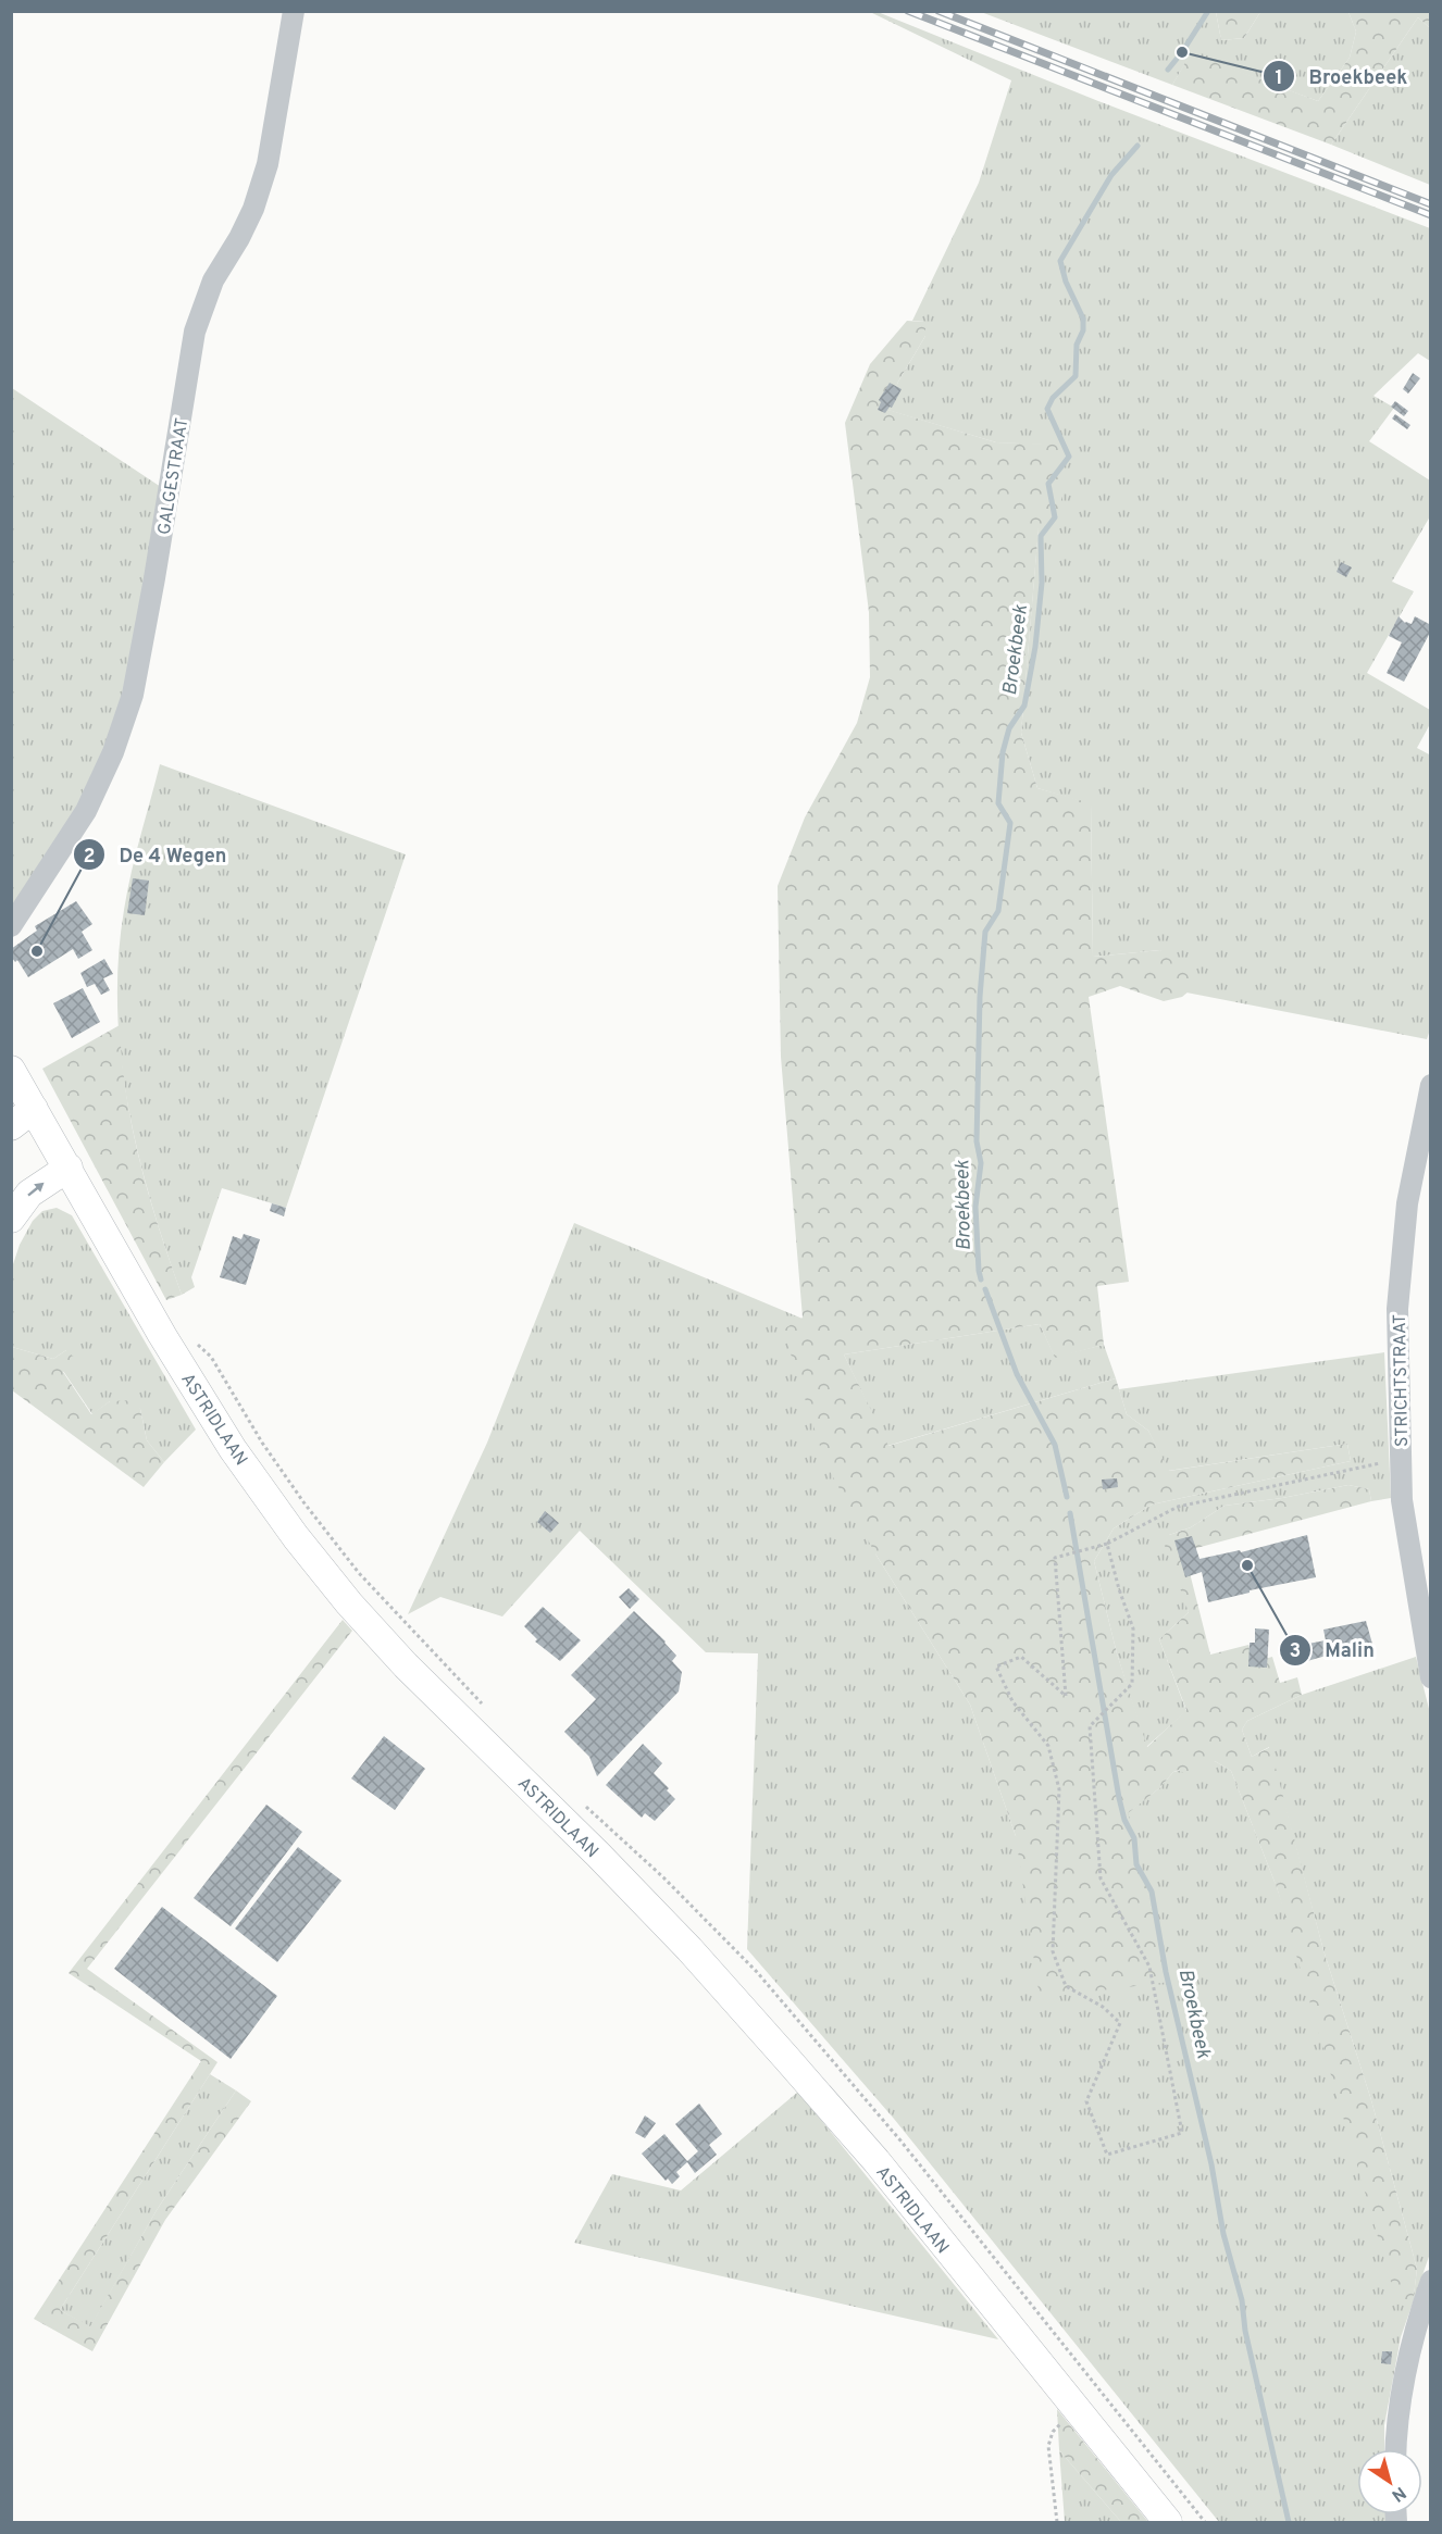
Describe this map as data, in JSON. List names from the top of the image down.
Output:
{
  "streets": {
    "main road": ["ASTRIDLAAN"],
    "street": ["GALGESTRAAT", "STRICHTSTRAAT"]
  },
  "water": ["Broekbeek"],
  "places": ["Broekbeek", "De 4 Wegen", "Malin"],
  "north": "bottom right"
}
